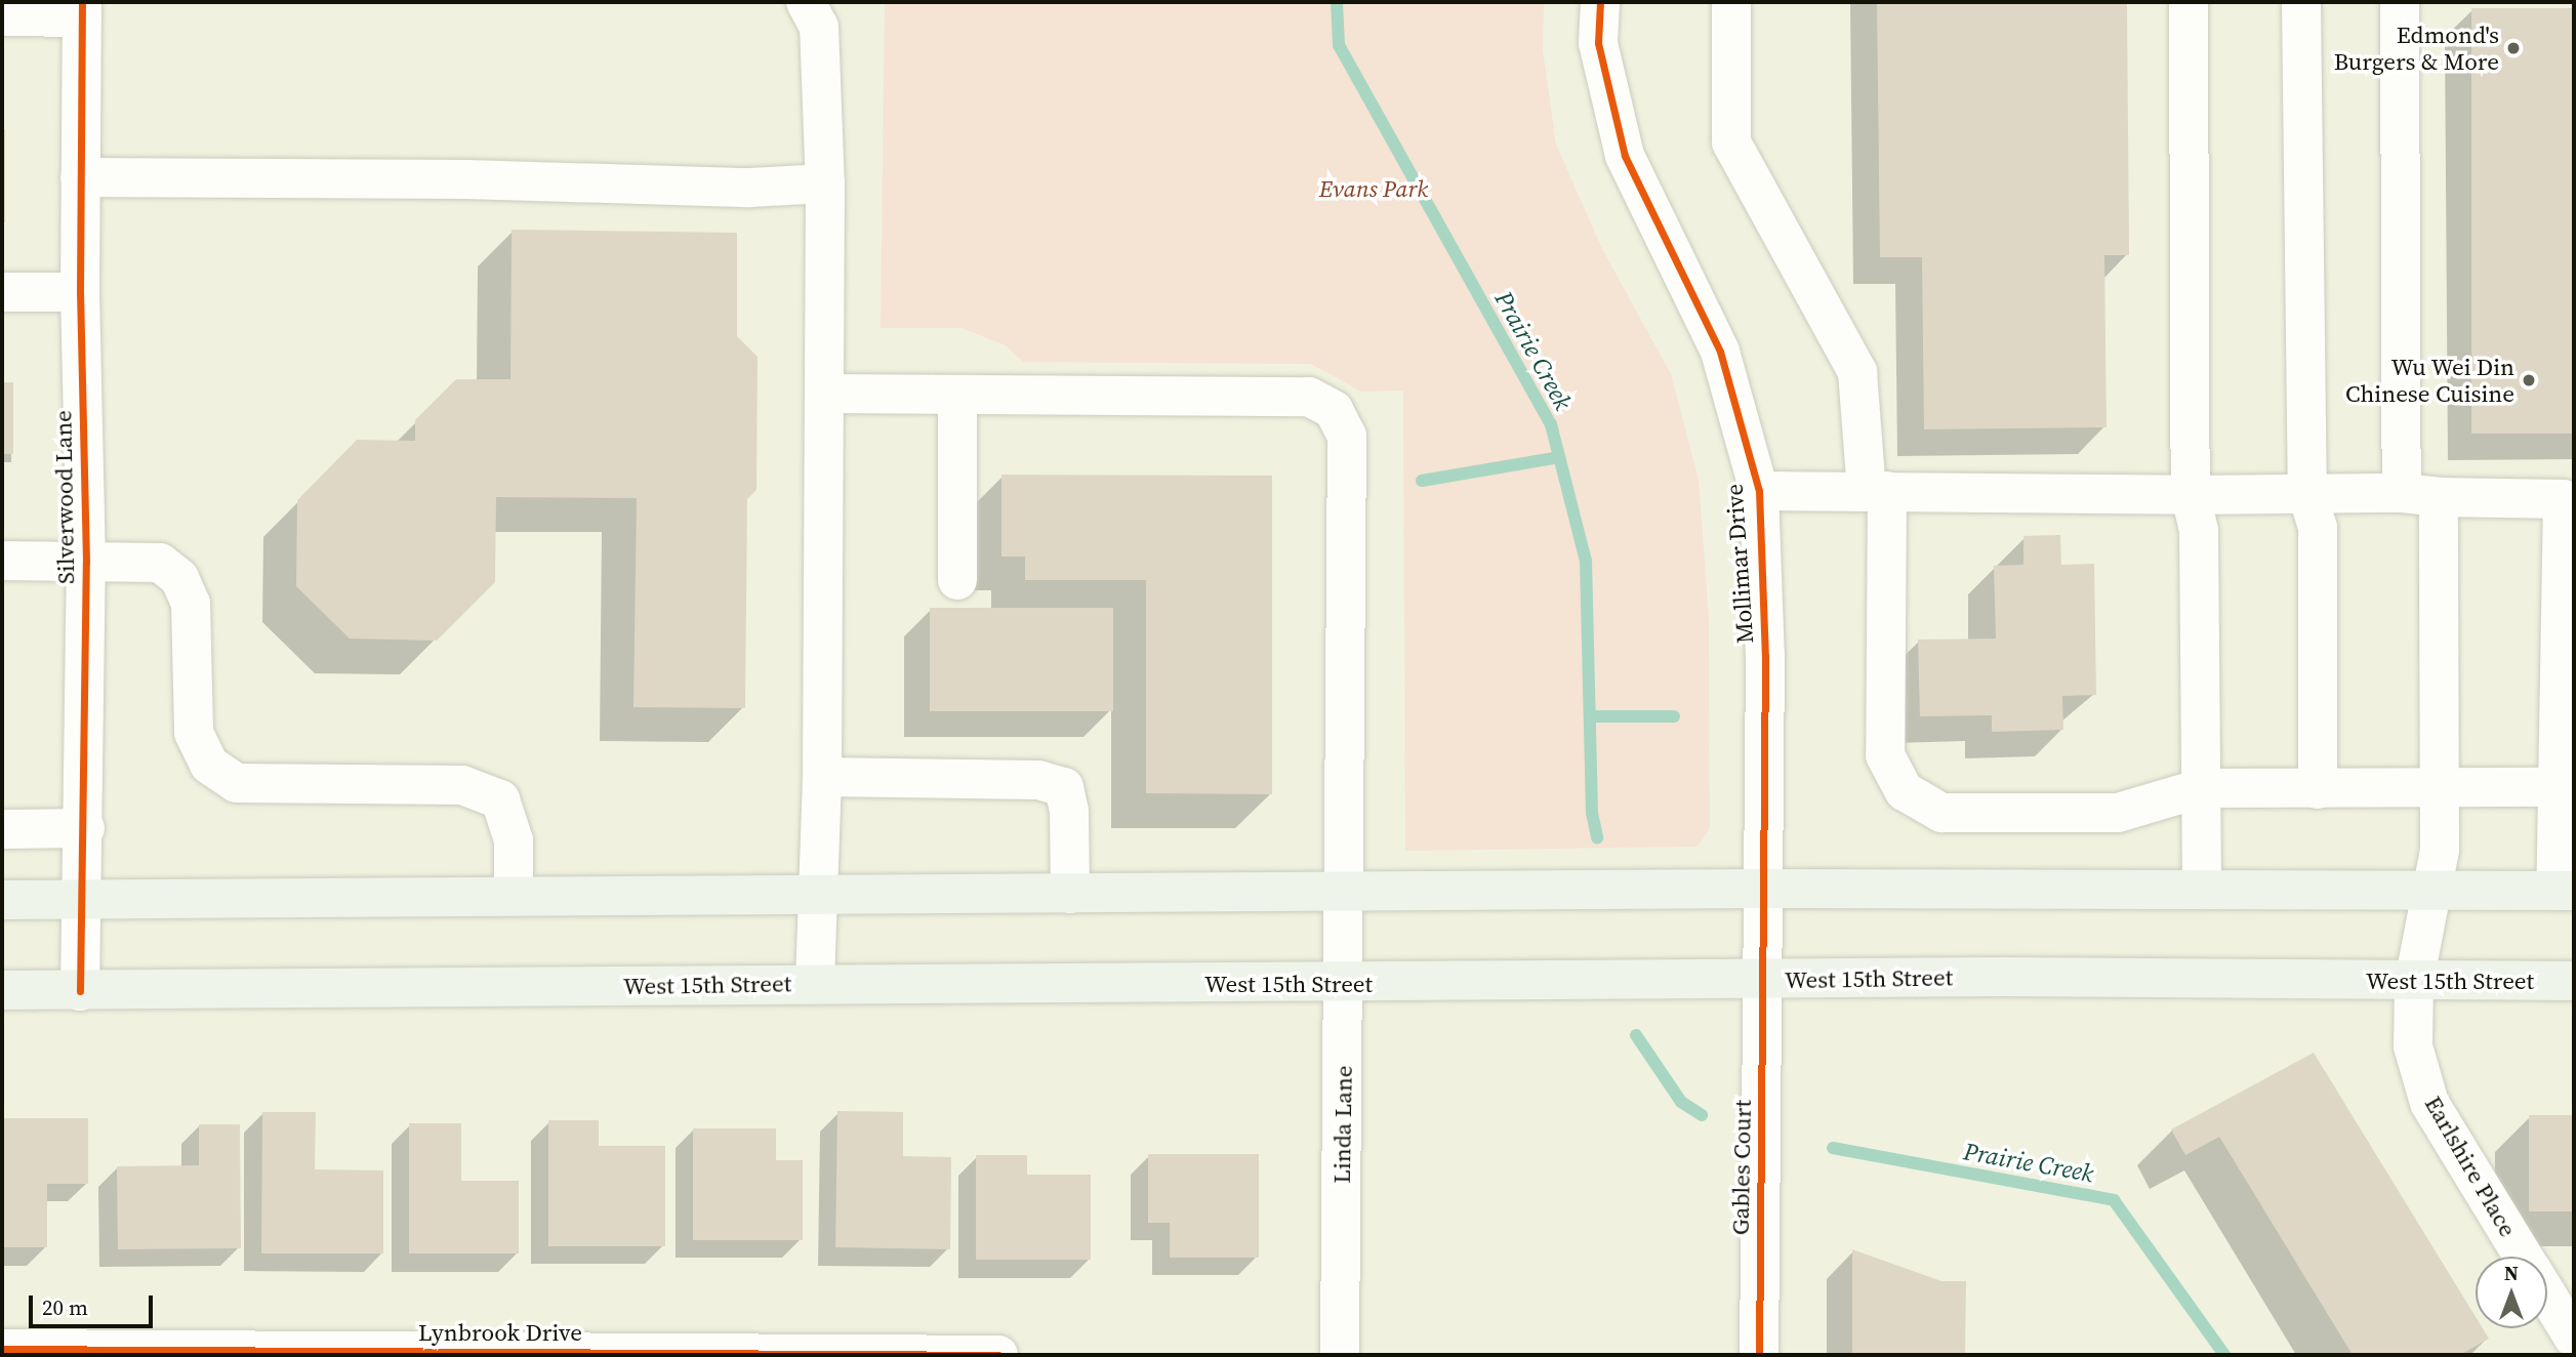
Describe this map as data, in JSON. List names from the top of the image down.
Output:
{
  "streets": {
    "main road": ["West 15th Street"],
    "street": [
      "Silverwood Lane",
      "Mollimar Drive",
      "Linda Lane",
      "Earlshire Place",
      "Gables Court",
      "Lynbrook Drive"
    ]
  },
  "crossings": [
    ["Silverwood Lane", "West 15th Street"],
    ["Mollimar Drive", "West 15th Street"],
    ["Mollimar Drive", "Gables Court"],
    ["West 15th Street", "Linda Lane"],
    ["West 15th Street", "Earlshire Place"],
    ["West 15th Street", "Gables Court"]
  ],
  "water": ["Prairie Creek"],
  "parks": ["Evans Park"],
  "places": ["Edmond's Burgers & More", "Wu Wei Din Chinese Cuisine"],
  "scale_bar": "20 m",
  "north": "top"
}
